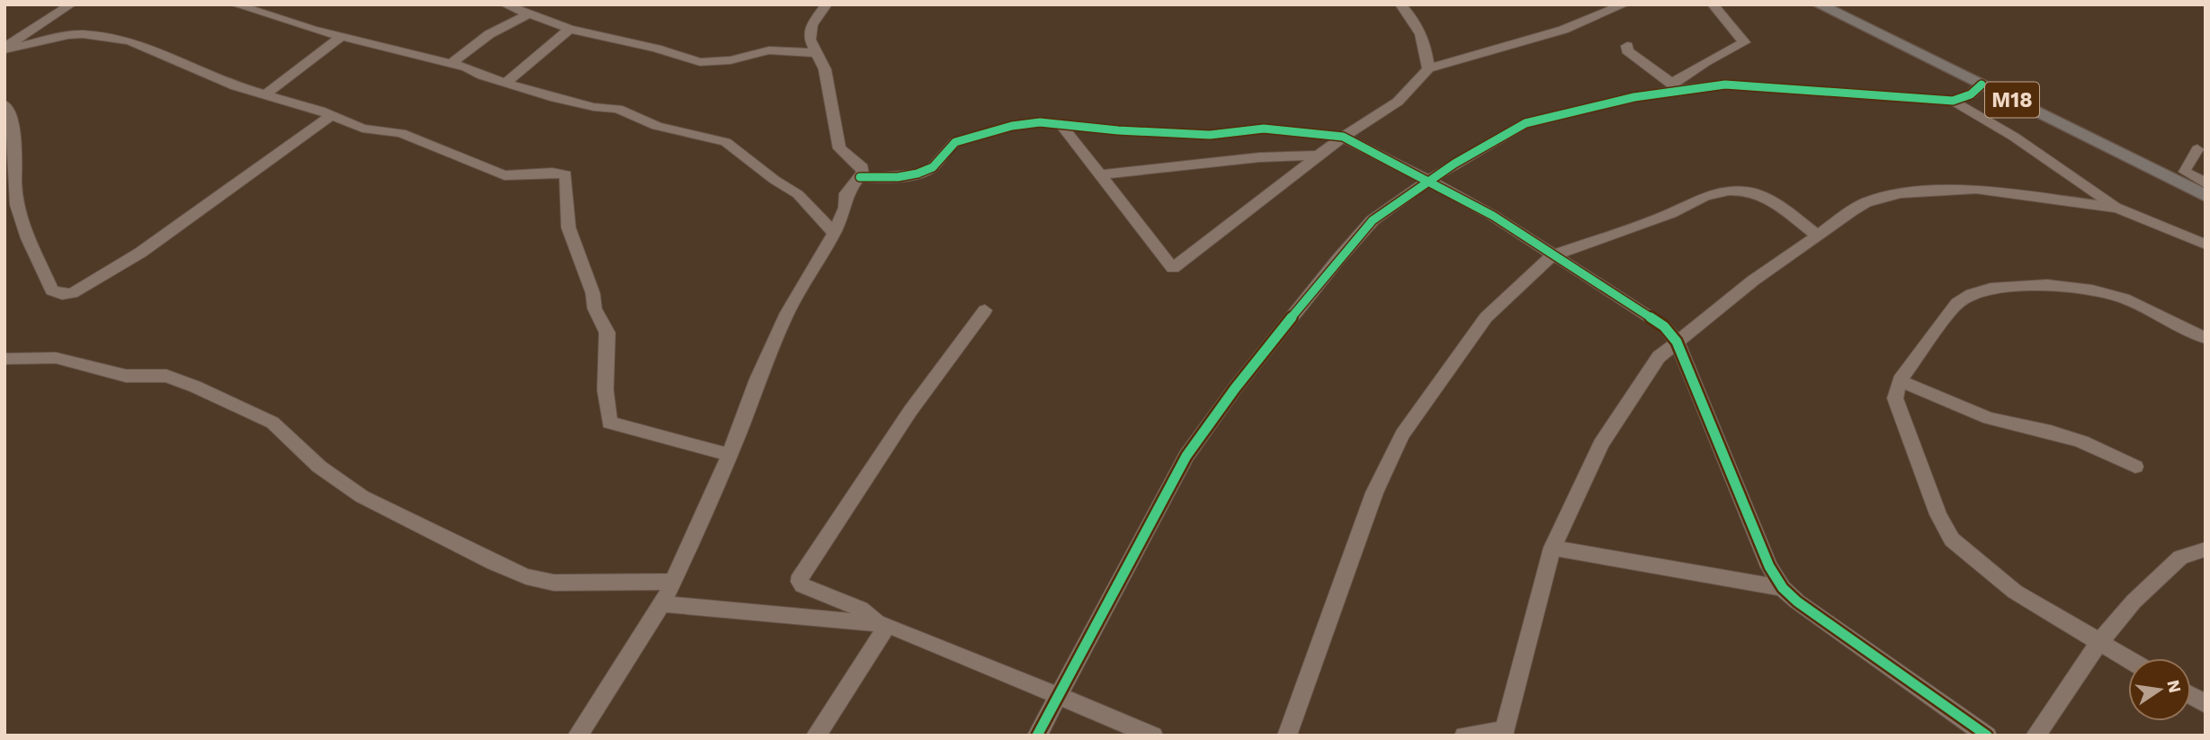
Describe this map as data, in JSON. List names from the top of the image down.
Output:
{
  "streets": {
    "main road": ["M18"]
  },
  "north": "right"
}
